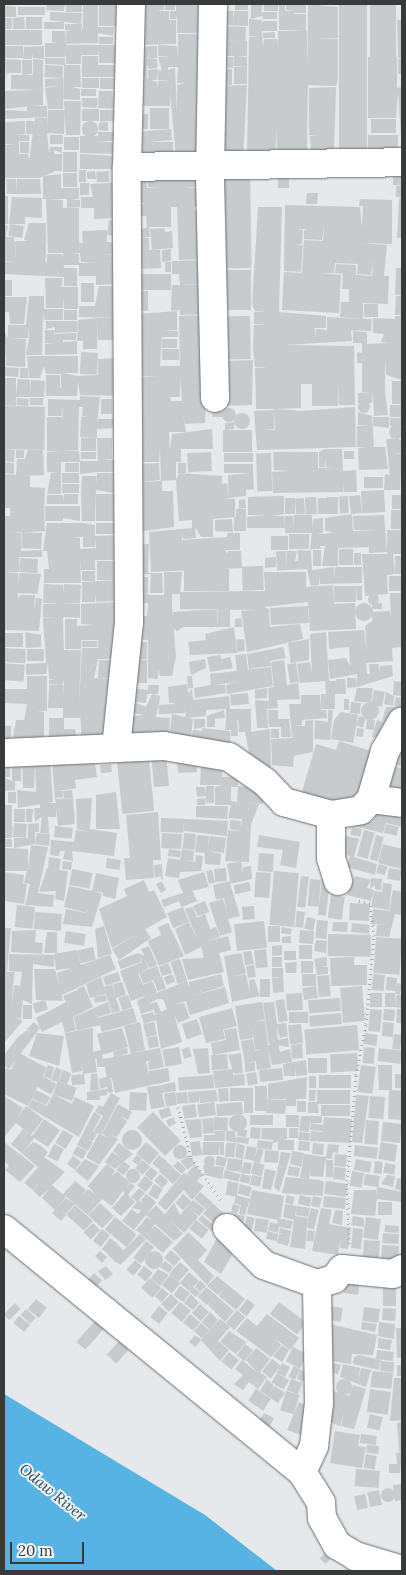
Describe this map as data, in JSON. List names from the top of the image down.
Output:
{
  "water": ["Odaw River"],
  "scale_bar": "20 m"
}
